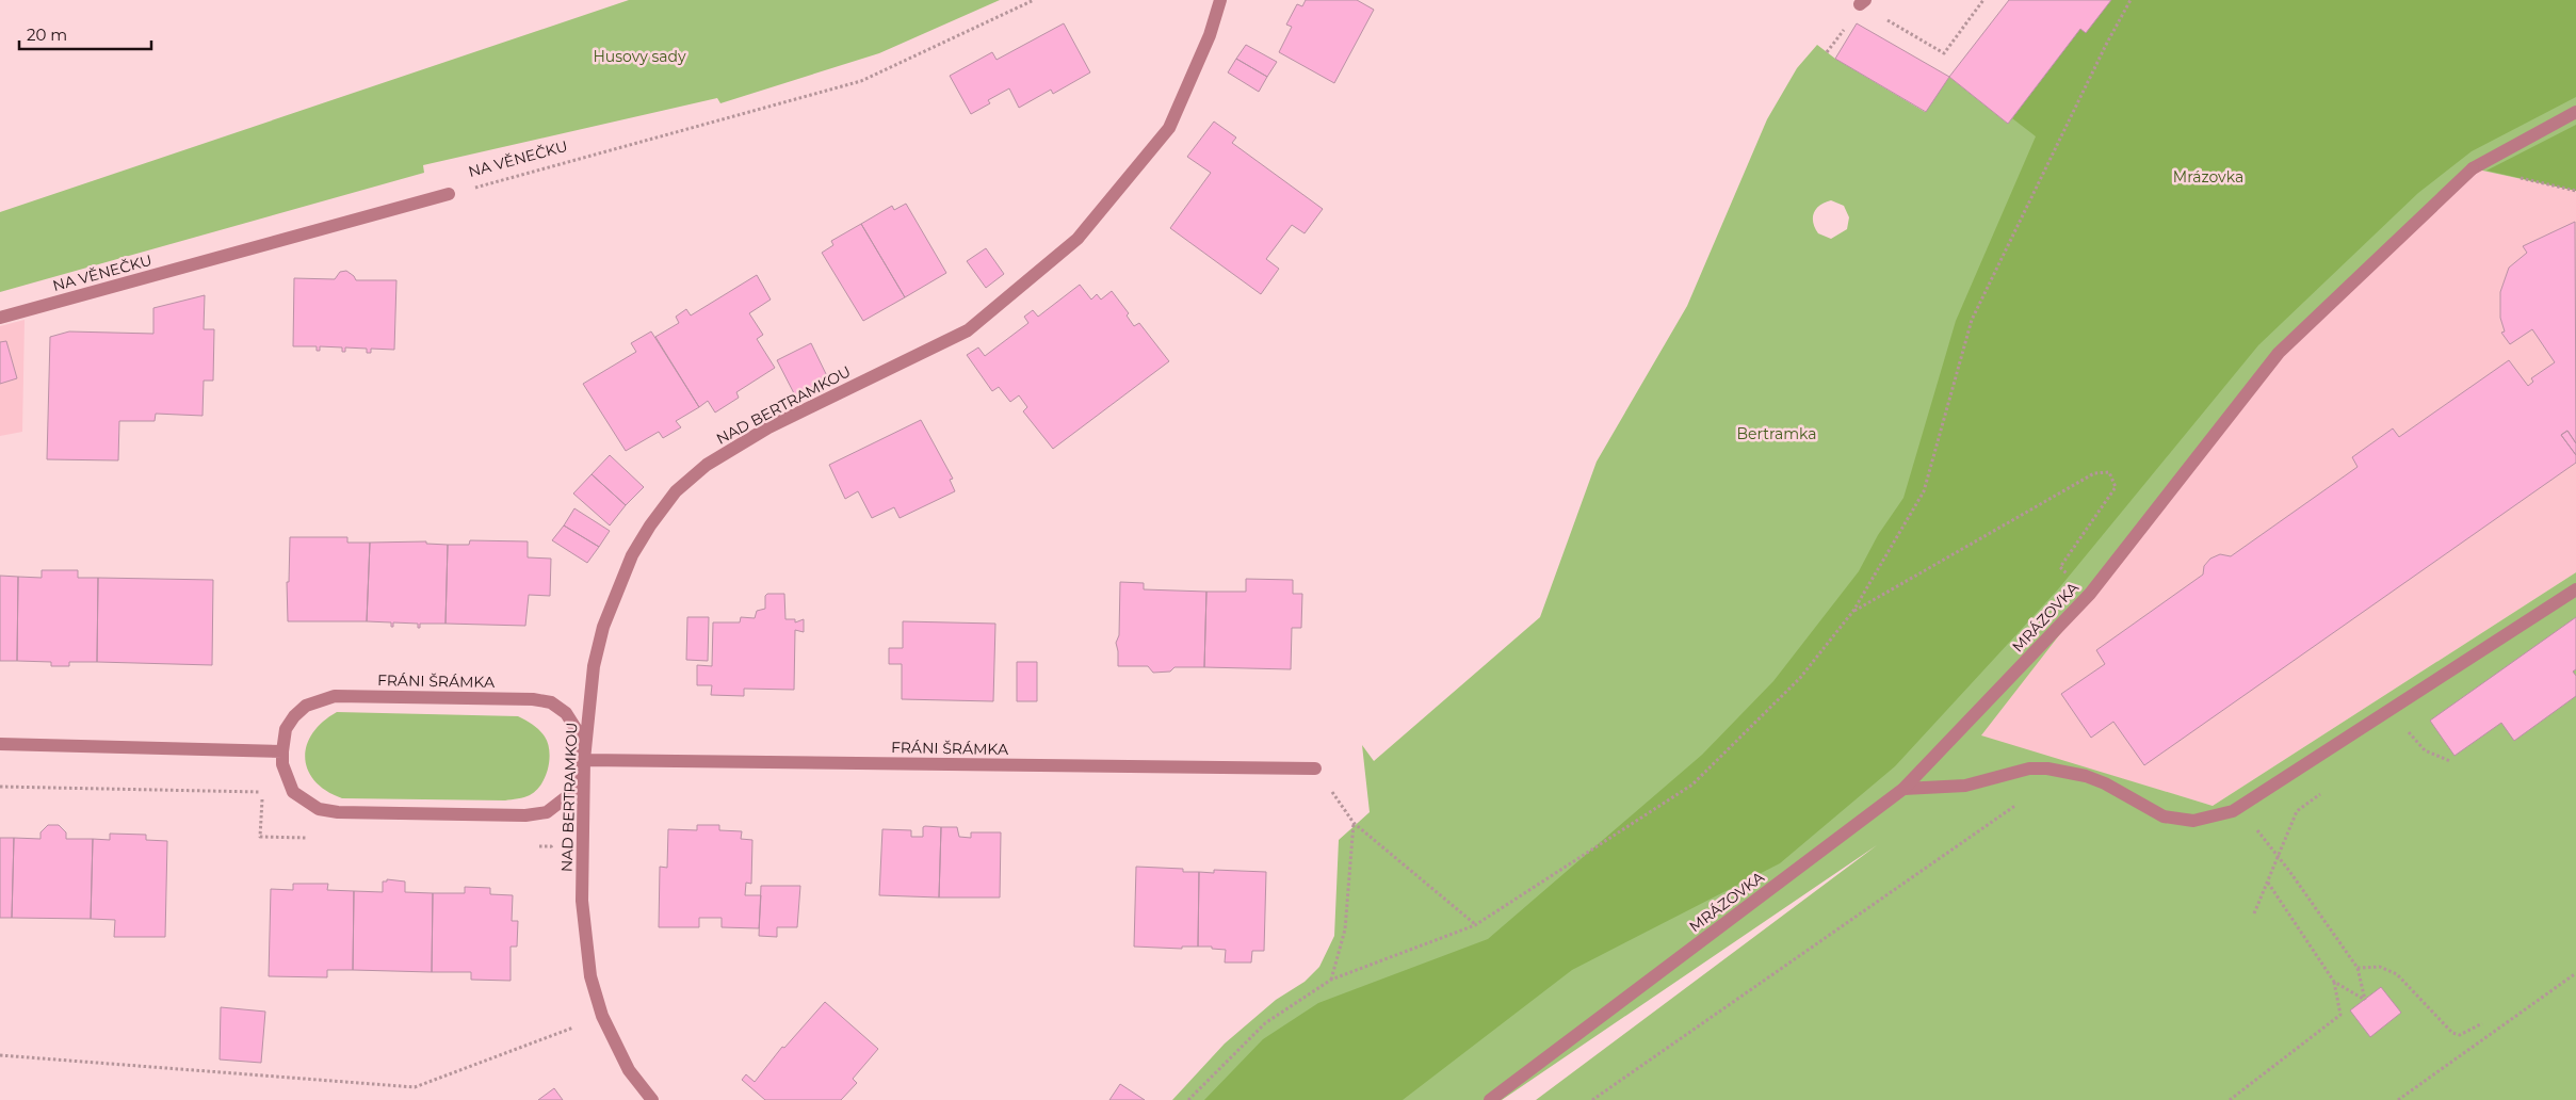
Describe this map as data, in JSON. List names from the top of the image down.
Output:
{
  "streets": {
    "street": [
      "NA VĚNEČKU",
      "NAD BERTRAMKOU",
      "MRÁZOVKA",
      "FRÁNI ŠRÁMKA"
    ]
  },
  "crossings": [
    ["NAD BERTRAMKOU", "FRÁNI ŠRÁMKA"]
  ],
  "parks": ["Husovy sady", "Mrázovka", "Bertramka"],
  "scale_bar": "20 m"
}
